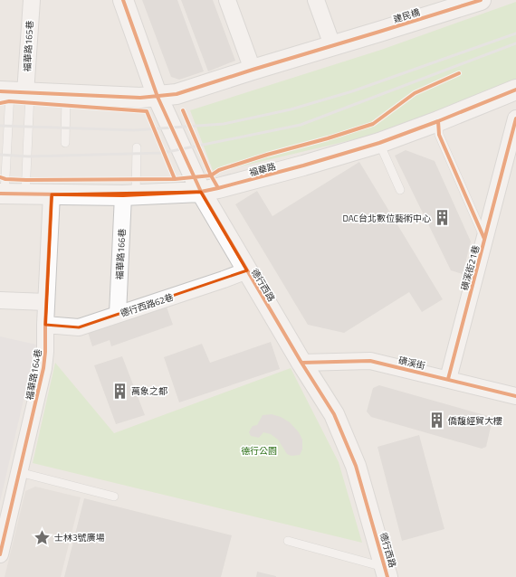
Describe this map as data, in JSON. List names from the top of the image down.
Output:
{
  "streets": {
    "street": [
      "建民橋",
      "福華路165巷",
      "福華路",
      "福華路166巷",
      "磺溪街21巷",
      "德行西路",
      "德行西路62巷",
      "磺溪街",
      "福華路164巷"
    ]
  },
  "crossings": [
    ["福華路", "福華路166巷"],
    ["福華路", "德行西路"],
    ["福華路", "福華路164巷"],
    ["福華路166巷", "德行西路62巷"],
    ["磺溪街21巷", "磺溪街"],
    ["德行西路", "德行西路62巷"],
    ["德行西路", "磺溪街"],
    ["德行西路62巷", "福華路164巷"]
  ],
  "parks": ["德行公園"],
  "places": {
    "building": ["DAC台北數位藝術中心", "萬象之都", "僑馥經貿大樓"],
    "place": ["士林3號廣場"]
  }
}
